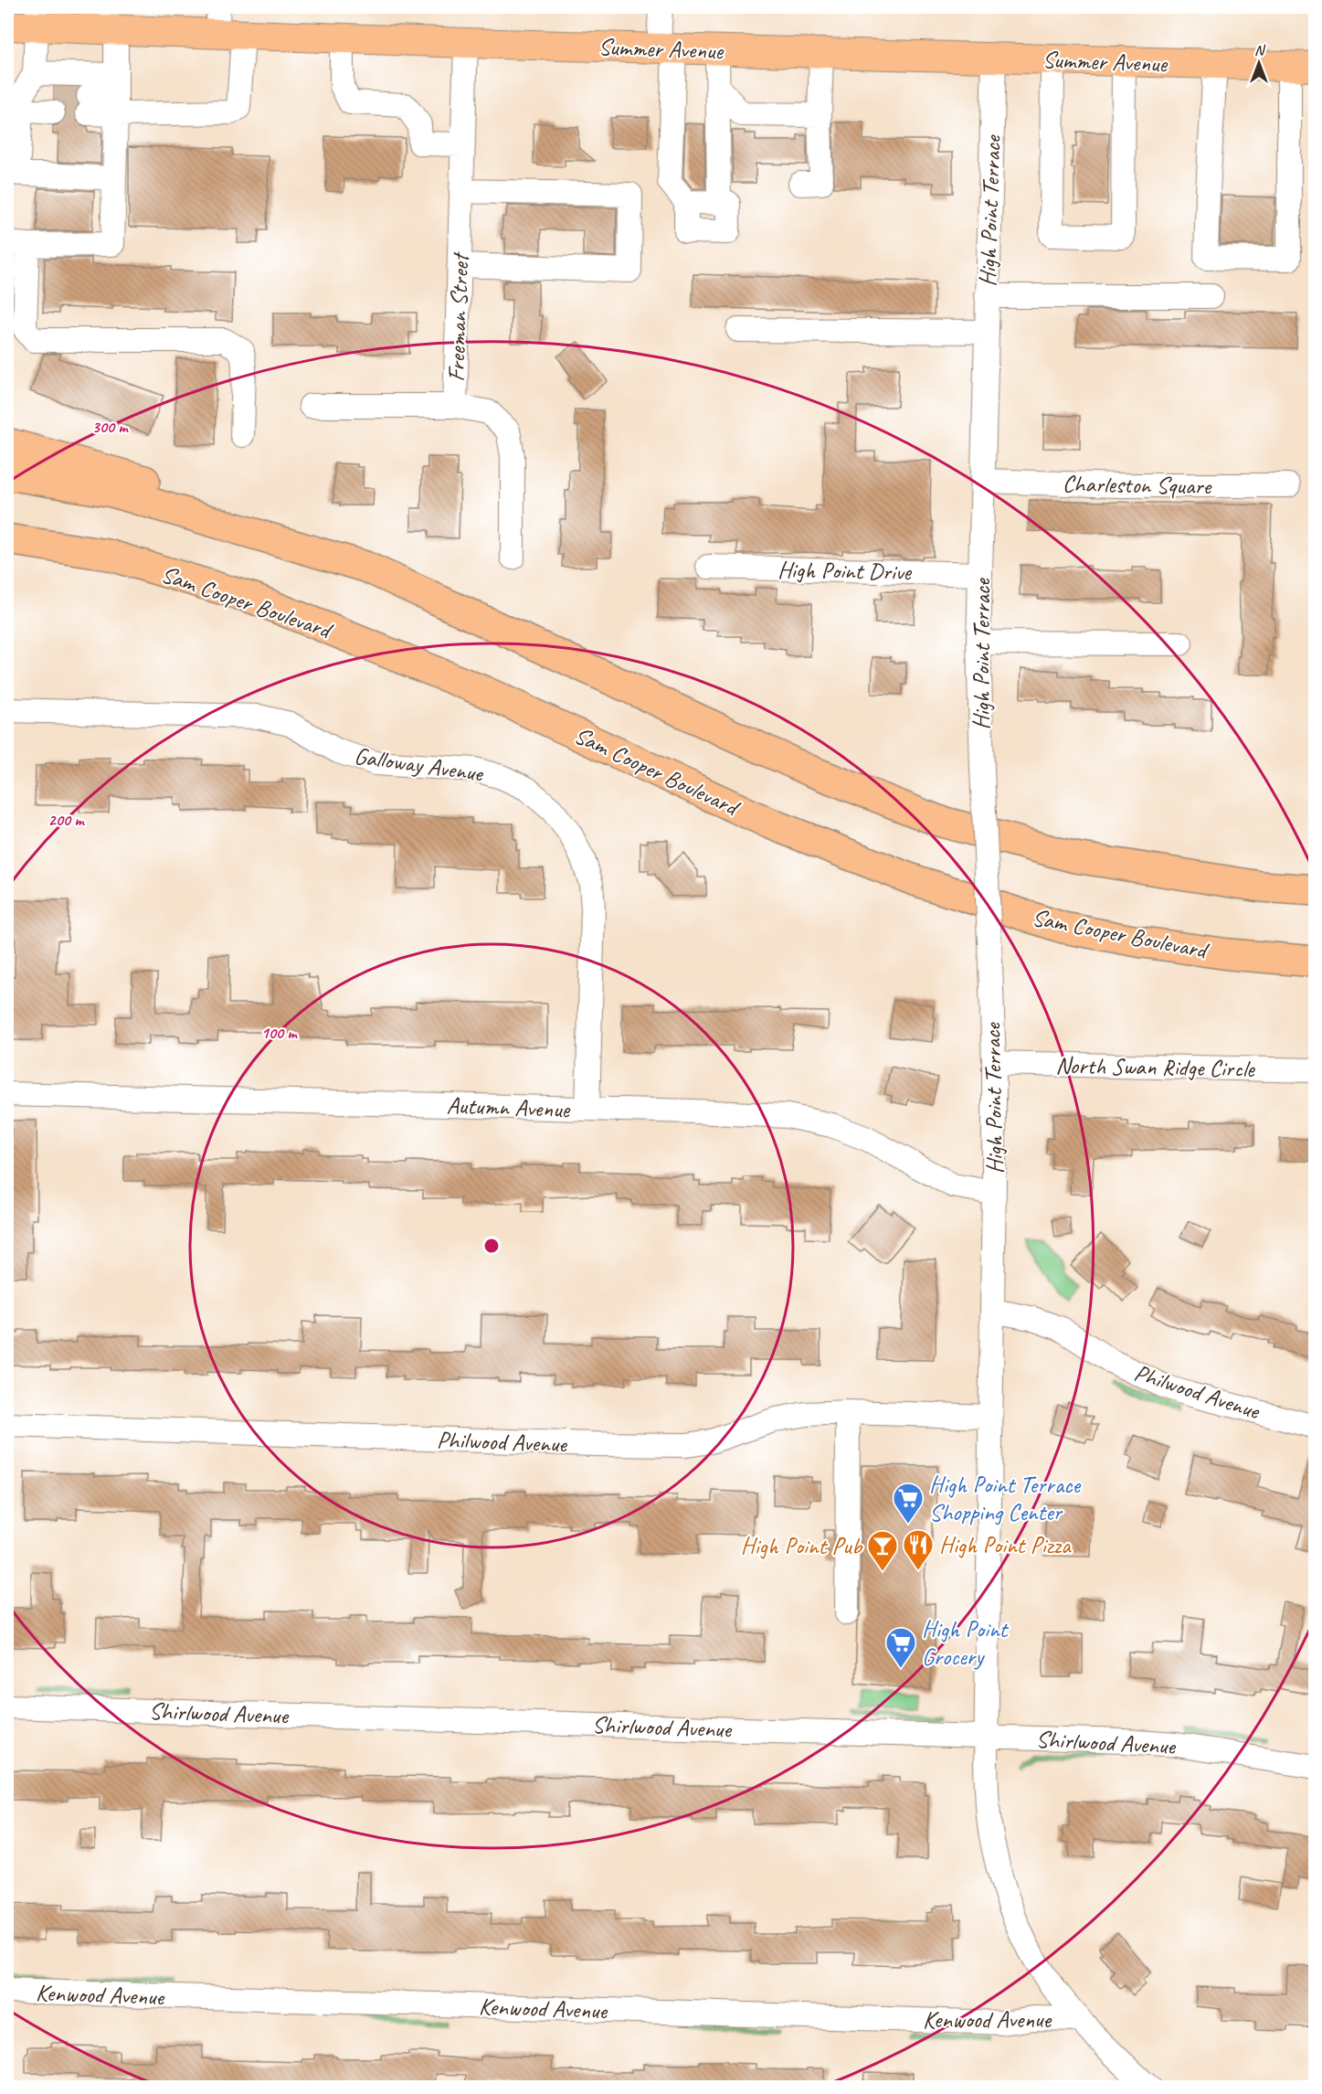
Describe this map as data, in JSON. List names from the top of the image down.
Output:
{
  "streets": {
    "highway": ["Sam Cooper Boulevard"],
    "main road": ["Summer Avenue"],
    "street": [
      "High Point Terrace",
      "Freeman Street",
      "Charleston Square",
      "High Point Drive",
      "Galloway Avenue",
      "North Swan Ridge Circle",
      "Autumn Avenue",
      "Philwood Avenue",
      "Shirlwood Avenue",
      "Kenwood Avenue"
    ]
  },
  "crossings": [
    ["Summer Avenue", "High Point Terrace"],
    ["Summer Avenue", "Freeman Street"],
    ["High Point Terrace", "Charleston Square"],
    ["High Point Terrace", "High Point Drive"],
    ["High Point Terrace", "North Swan Ridge Circle"],
    ["High Point Terrace", "Autumn Avenue"],
    ["High Point Terrace", "Philwood Avenue"],
    ["High Point Terrace", "Shirlwood Avenue"],
    ["High Point Terrace", "Kenwood Avenue"],
    ["Galloway Avenue", "Autumn Avenue"]
  ],
  "places": {
    "supermarket": ["High Point Terrace Shopping Center", "High Point Grocery"],
    "restaurant": ["High Point Pizza"],
    "bar": ["High Point Pub"]
  },
  "north": "top",
  "rings": ["300 m", "200 m", "100 m"]
}
